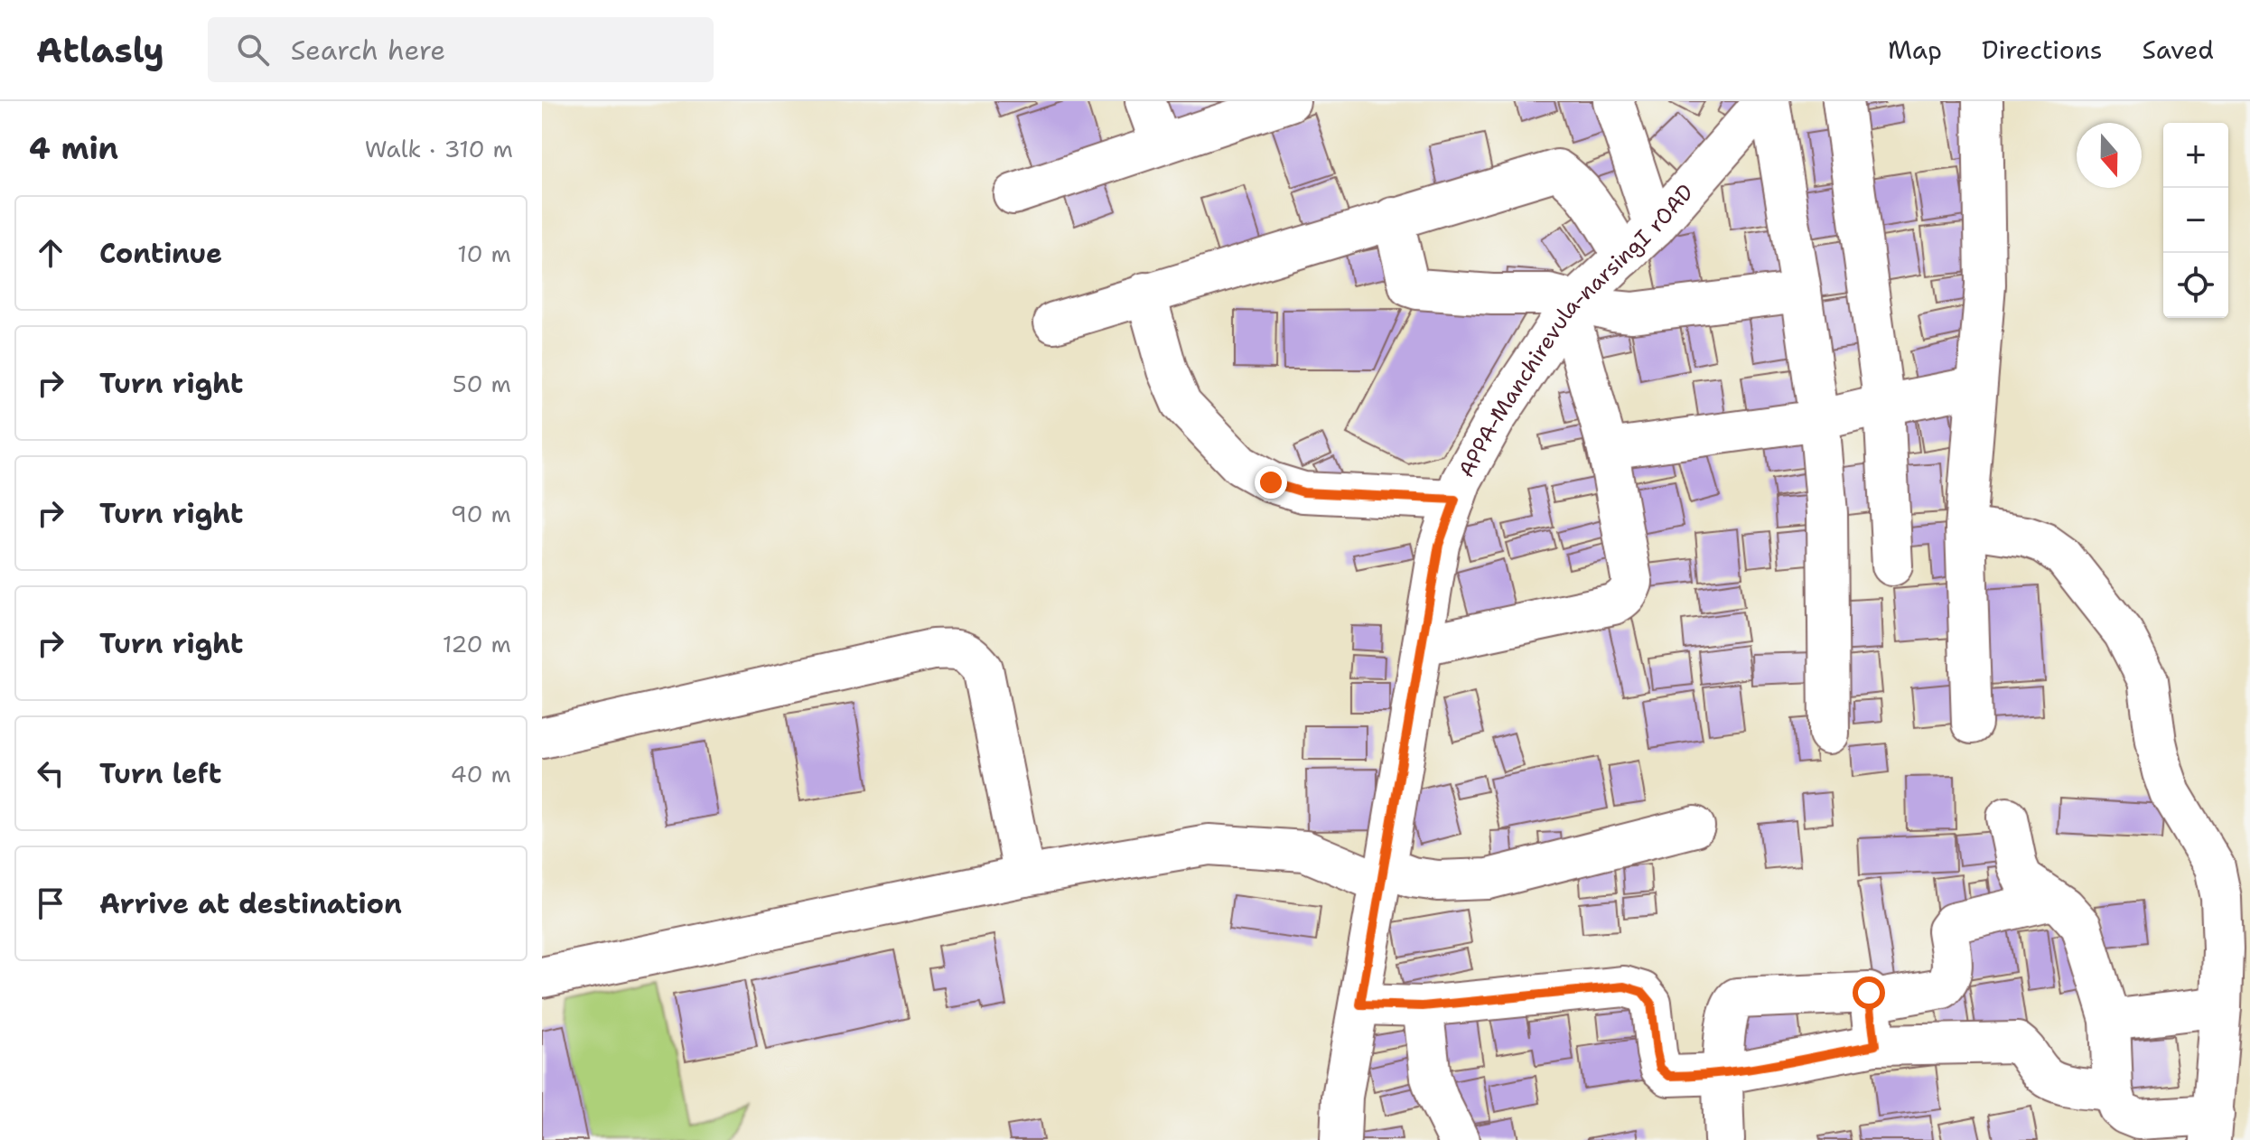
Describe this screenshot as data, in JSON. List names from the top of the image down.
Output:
{
  "streets": {
    "street": ["APPA-Manchirevula-narsingI rOAD"]
  },
  "north": "bottom",
  "page": {
    "header": "Atlasly",
    "search": "Search here",
    "nav": ["Map", "Directions", "Saved"],
    "heading": ["4 min", "Walk · 310 m"],
    "map_buttons": ["+", "−"],
    "list": [
      ["Continue", "10 m"],
      ["Turn right", "50 m"],
      ["Turn right", "90 m"],
      ["Turn right", "120 m"],
      ["Turn left", "40 m"],
      "Arrive at destination"
    ]
  }
}
